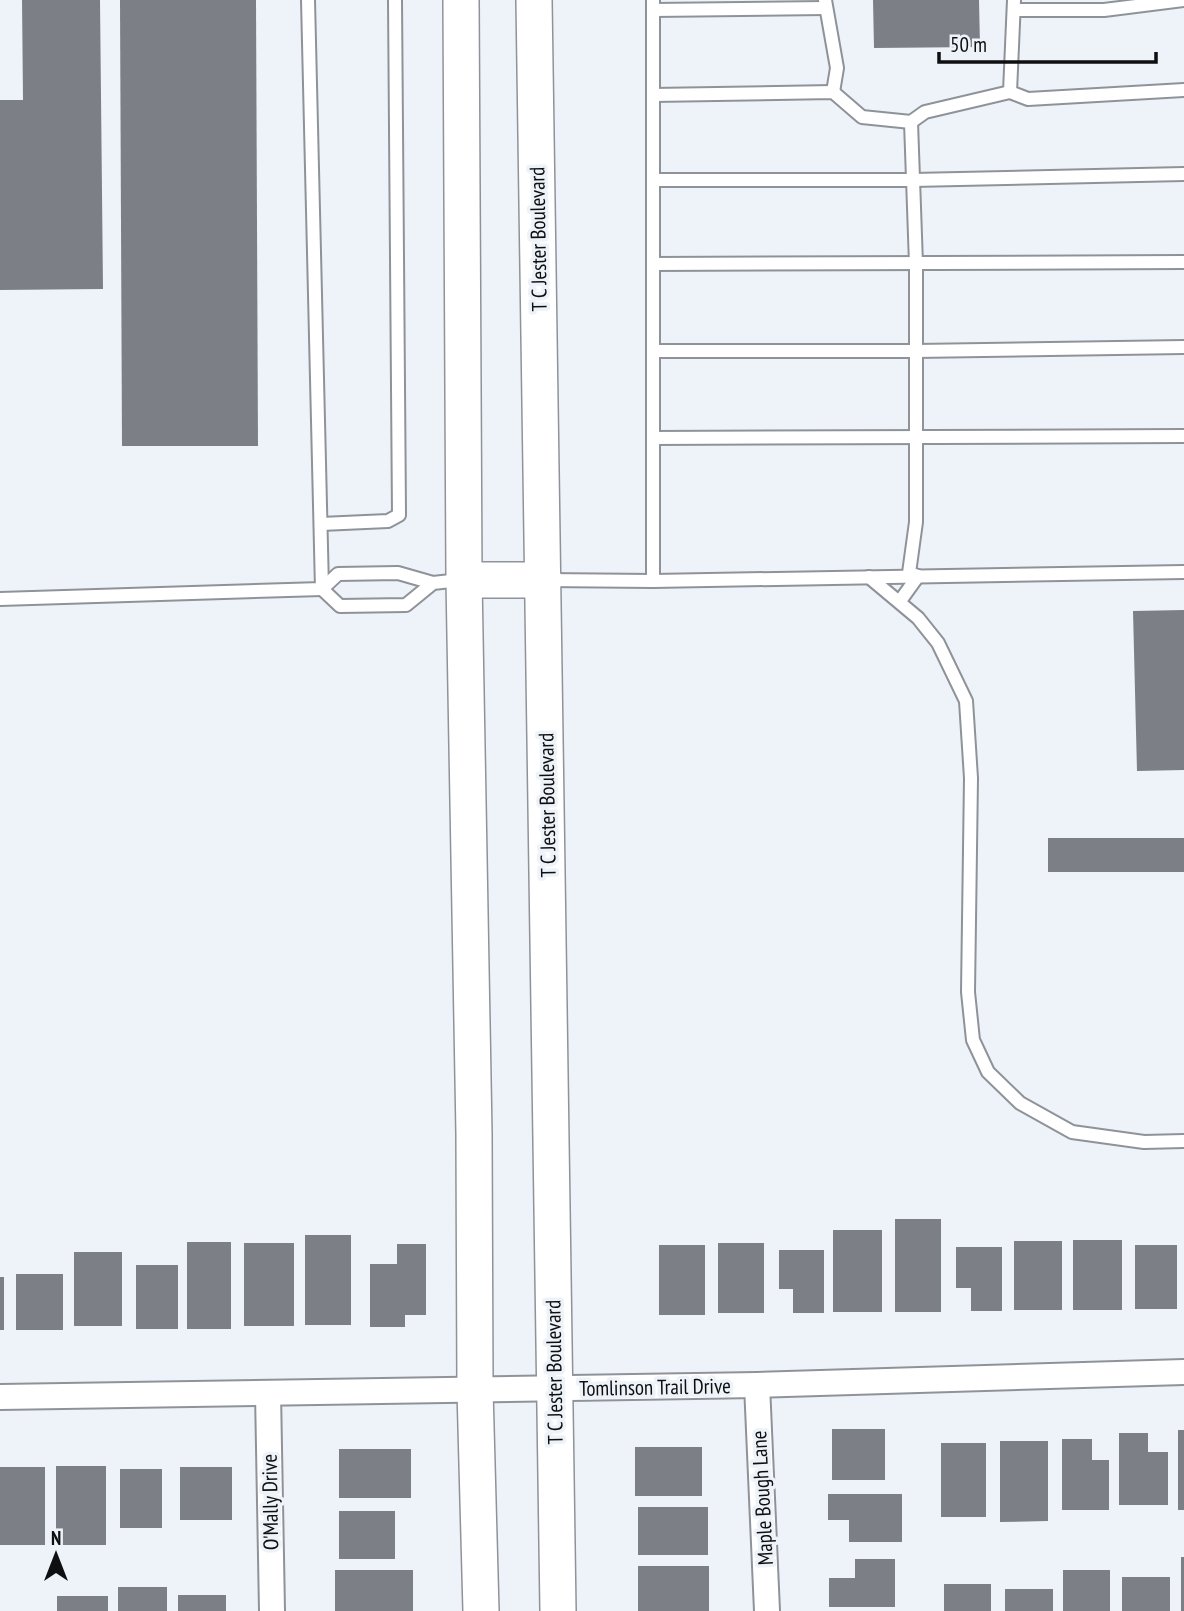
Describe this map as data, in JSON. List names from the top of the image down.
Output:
{
  "streets": {
    "main road": ["T C Jester Boulevard"],
    "street": ["Tomlinson Trail Drive", "Maple Bough Lane", "O'Mally Drive"]
  },
  "crossings": [
    ["T C Jester Boulevard", "Tomlinson Trail Drive"],
    ["Tomlinson Trail Drive", "Maple Bough Lane"],
    ["Tomlinson Trail Drive", "O'Mally Drive"]
  ],
  "scale_bar": "50 m",
  "north": "top"
}
